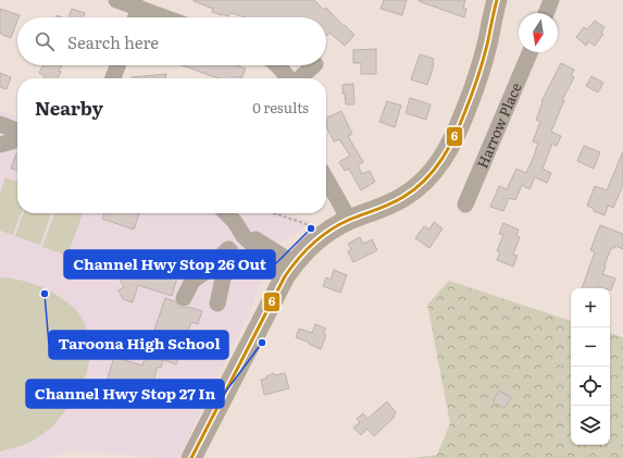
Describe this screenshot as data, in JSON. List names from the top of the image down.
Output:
{
  "streets": {
    "street": ["Harrow Place"]
  },
  "places": ["Channel Hwy Stop 26 Out", "Taroona High School", "Channel Hwy Stop 27 In"],
  "lines": ["transit line 6"],
  "north": "bottom",
  "page": {
    "search": "Search here",
    "heading": ["Nearby", "0 results"],
    "map_buttons": ["+", "−"]
  }
}
